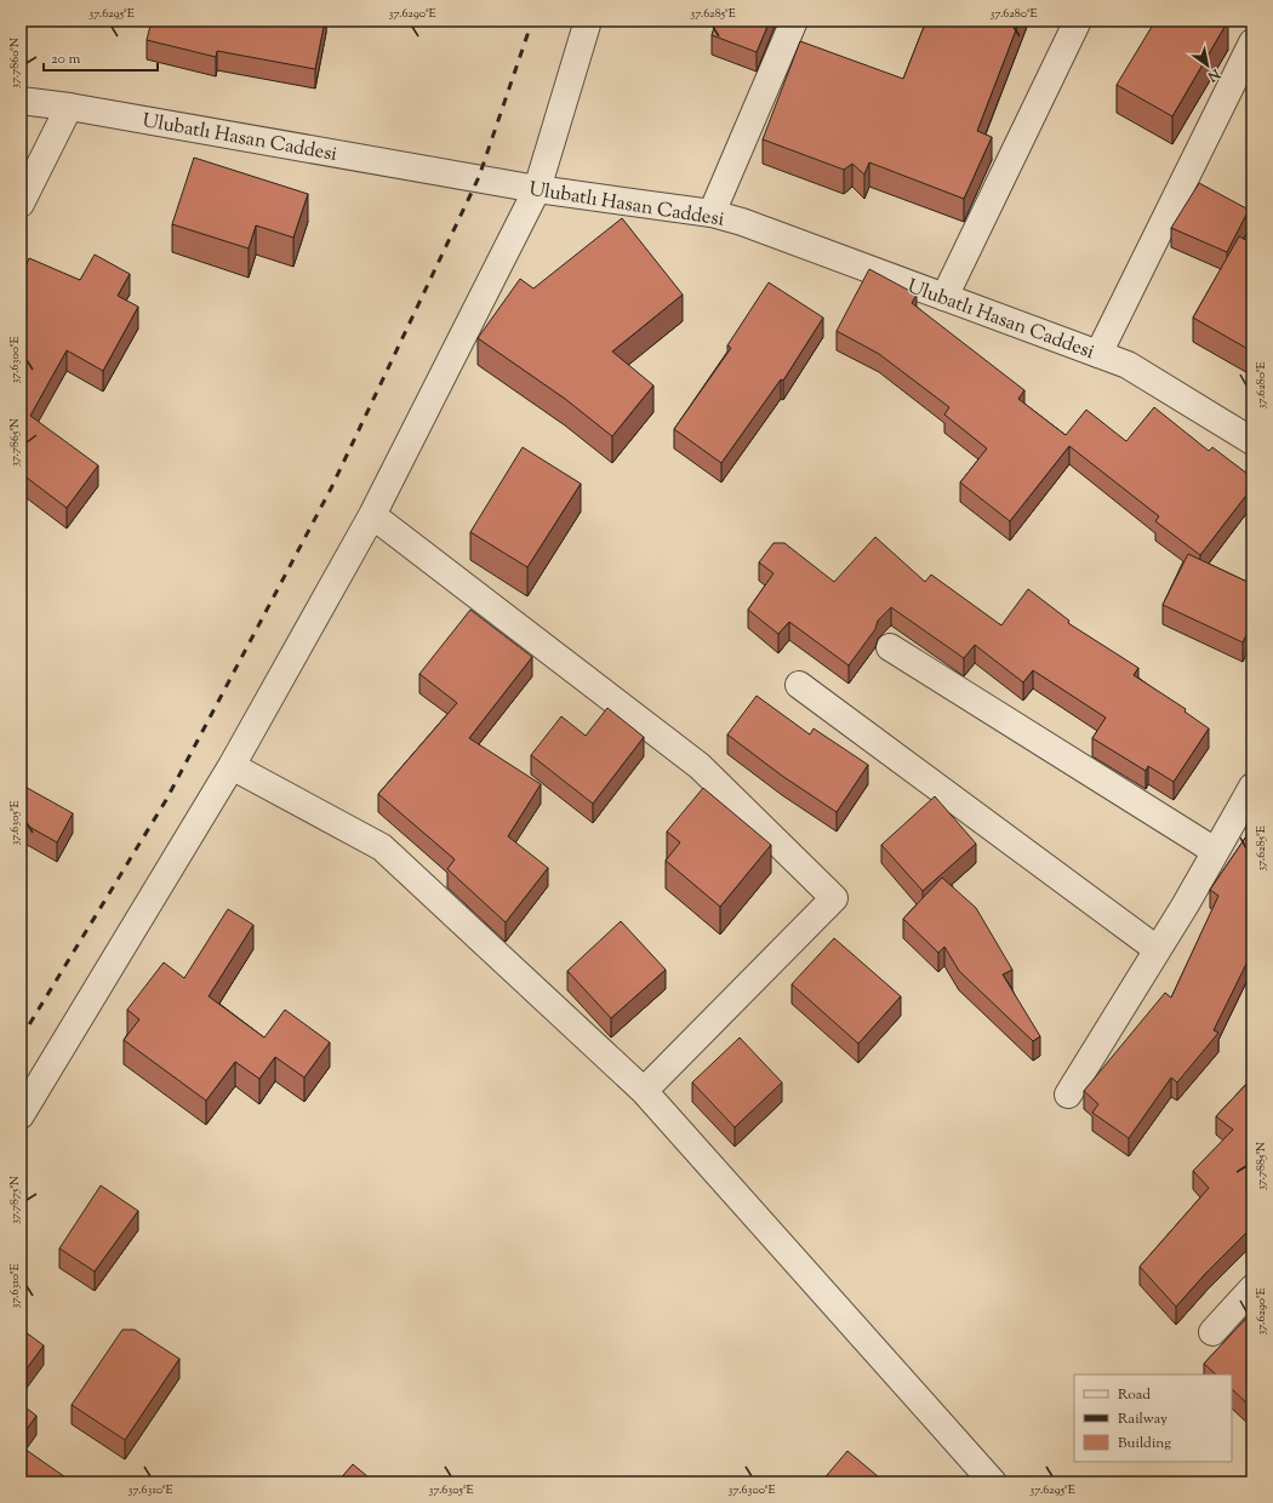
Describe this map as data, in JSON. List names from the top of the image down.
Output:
{
  "streets": {
    "street": ["Ulubatlı Hasan Caddesi"]
  },
  "legend": ["Road", "Railway", "Building"],
  "scale_bar": "20 m",
  "north": "bottom right",
  "coordinates": [
    "37.6295°E",
    "37.6290°E",
    "37.6285°E",
    "37.6280°E",
    "37.7860°N",
    "37.6300°E",
    "37.7865°N",
    "37.6305°E",
    "37.7885°N",
    "37.7875°N",
    "37.6310°E"
  ]
}
